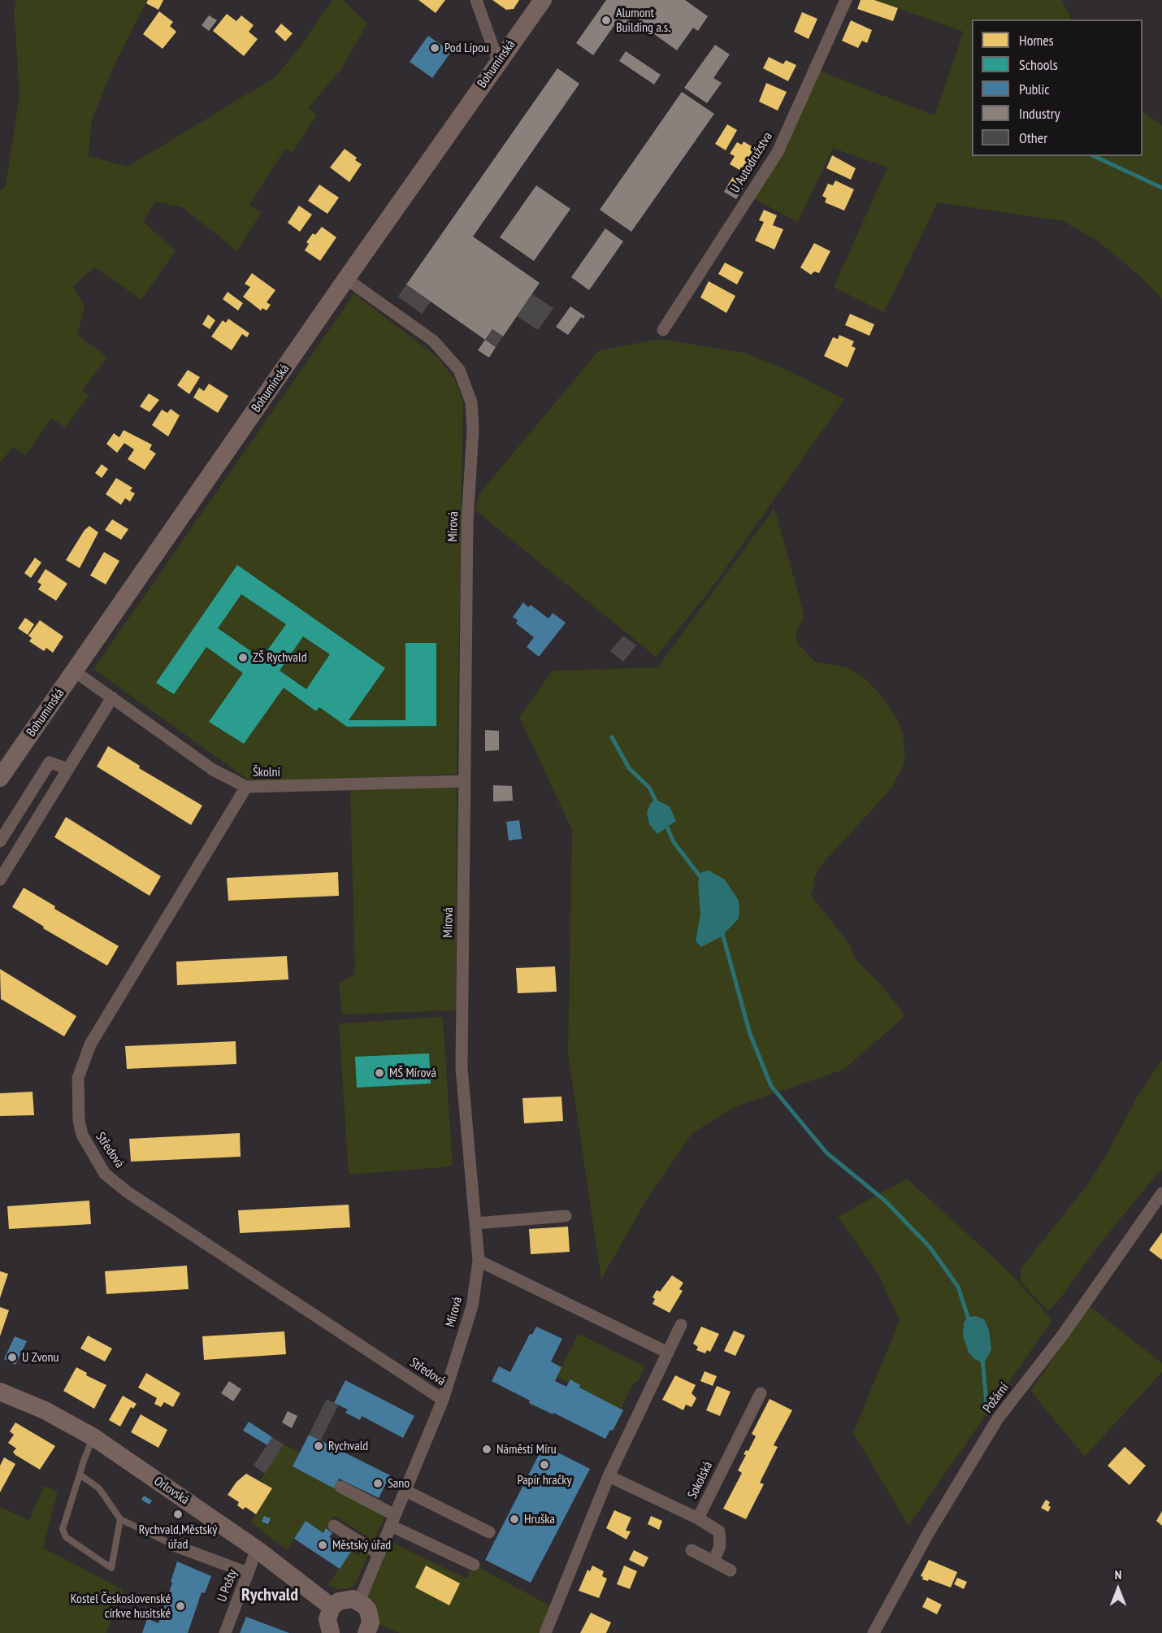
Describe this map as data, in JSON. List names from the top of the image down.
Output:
{
  "streets": {
    "main road": ["Bohumínská", "Orlovská"],
    "street": [
      "U Autodružstva",
      "Mírová",
      "Školní",
      "Středová",
      "Požární",
      "Sokolská",
      "U Pošty"
    ]
  },
  "crossings": [
    ["Bohumínská", "Mírová"],
    ["Bohumínská", "Školní"],
    ["Mírová", "Školní"],
    ["Mírová", "Středová"],
    ["Školní", "Středová"],
    ["Orlovská", "U Pošty"]
  ],
  "districts": ["Rychvald"],
  "places": [
    "Alumont Building a.s.",
    "Pod Lípou",
    "ZŠ Rychvald",
    "MŠ Mírová",
    "U Zvonu",
    "Rychvald",
    "Náměstí Míru",
    "Papír hračky",
    "Sano",
    "Rychvald,Městský úřad",
    "Hruška",
    "Městský úřad",
    "Kostel Československé církve husitské"
  ],
  "legend": [
    "Homes",
    "Schools",
    "Public",
    "Industry",
    "Other"
  ],
  "north": "top"
}
